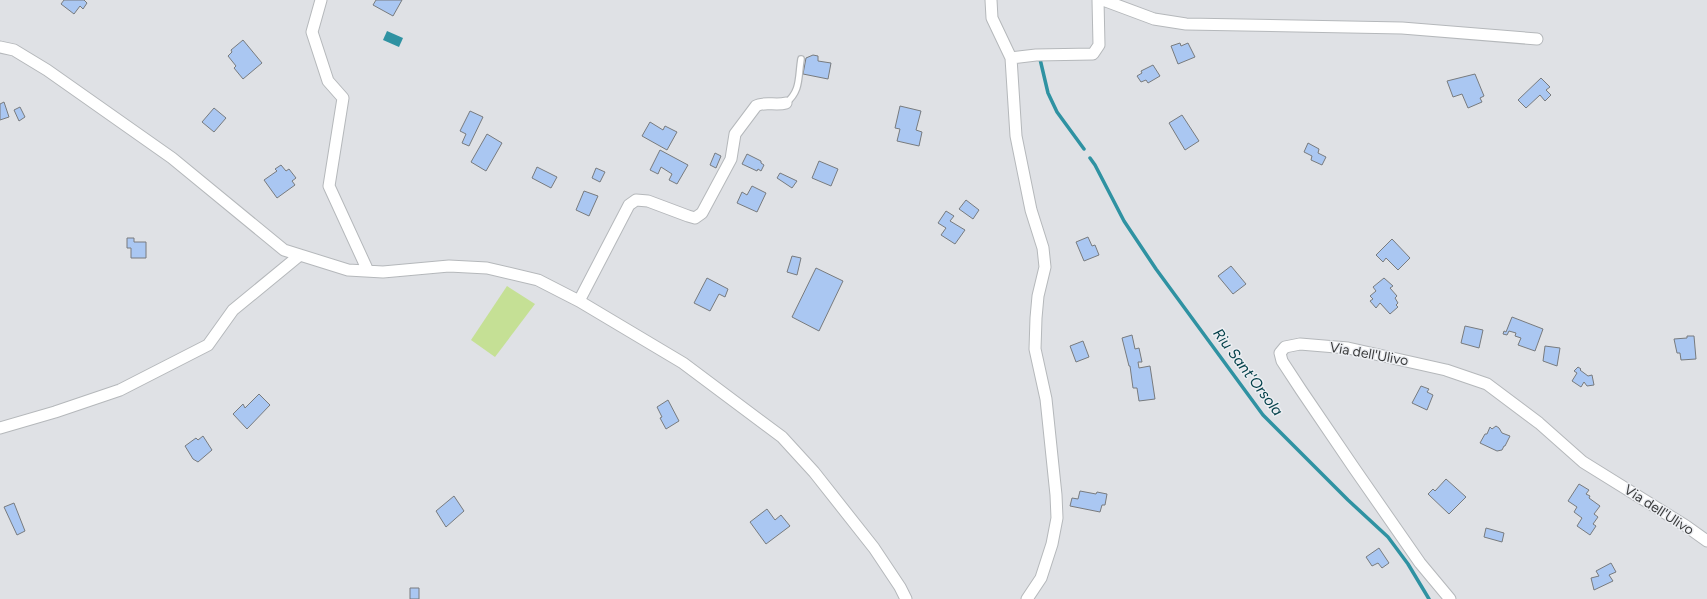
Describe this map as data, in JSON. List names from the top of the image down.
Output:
{
  "streets": {
    "street": ["Via dell'Ulivo"]
  },
  "water": ["Riu Sant'Orsola"]
}
